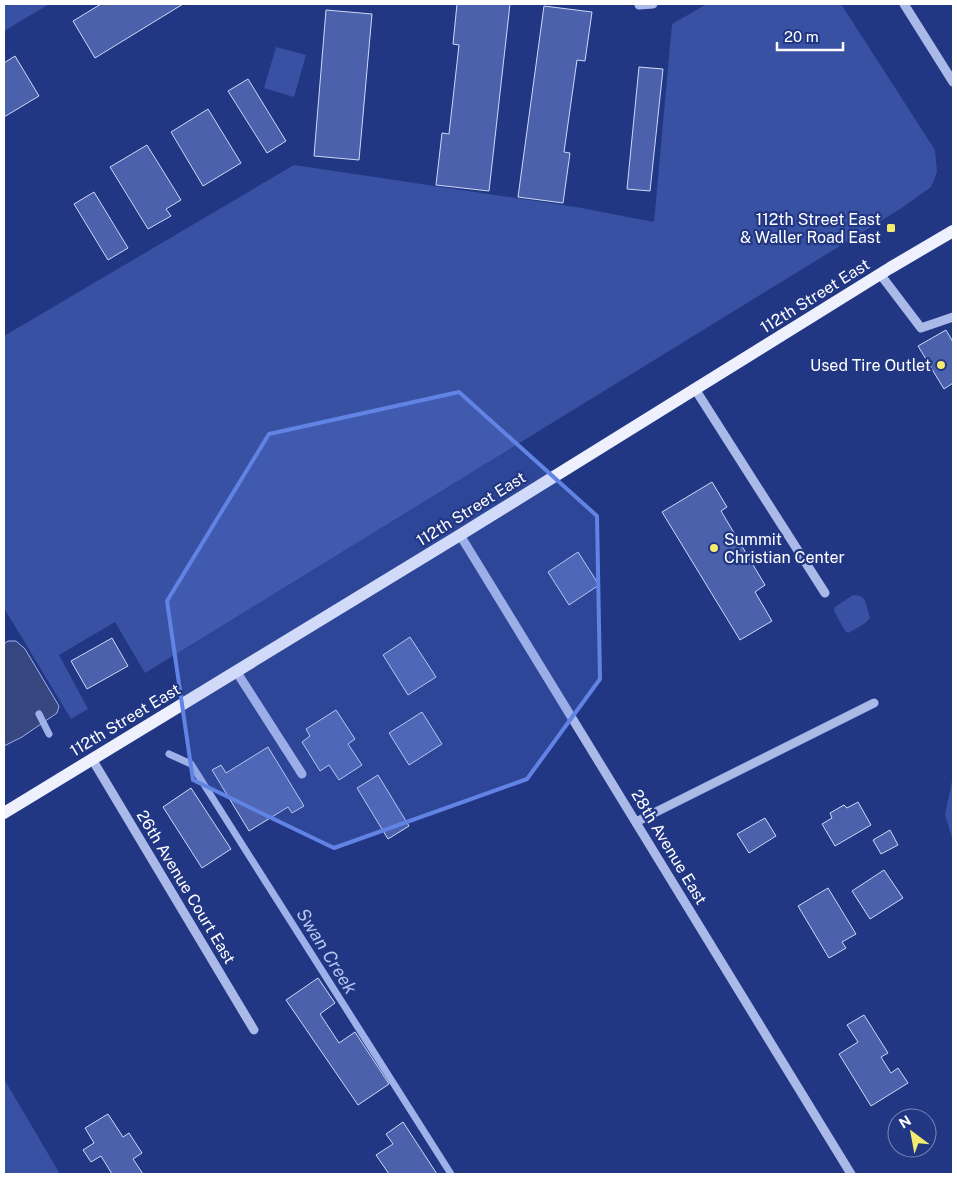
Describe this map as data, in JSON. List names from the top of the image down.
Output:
{
  "streets": {
    "main road": ["112th Street East"],
    "street": ["28th Avenue East", "26th Avenue Court East"]
  },
  "crossings": [
    ["112th Street East", "28th Avenue East"],
    ["112th Street East", "26th Avenue Court East"]
  ],
  "water": ["Swan Creek"],
  "places": {
    "transit": ["112th Street East & Waller Road East"],
    "other": ["Used Tire Outlet", "Summit Christian Center"]
  },
  "scale_bar": "20 m",
  "north": "top left"
}
